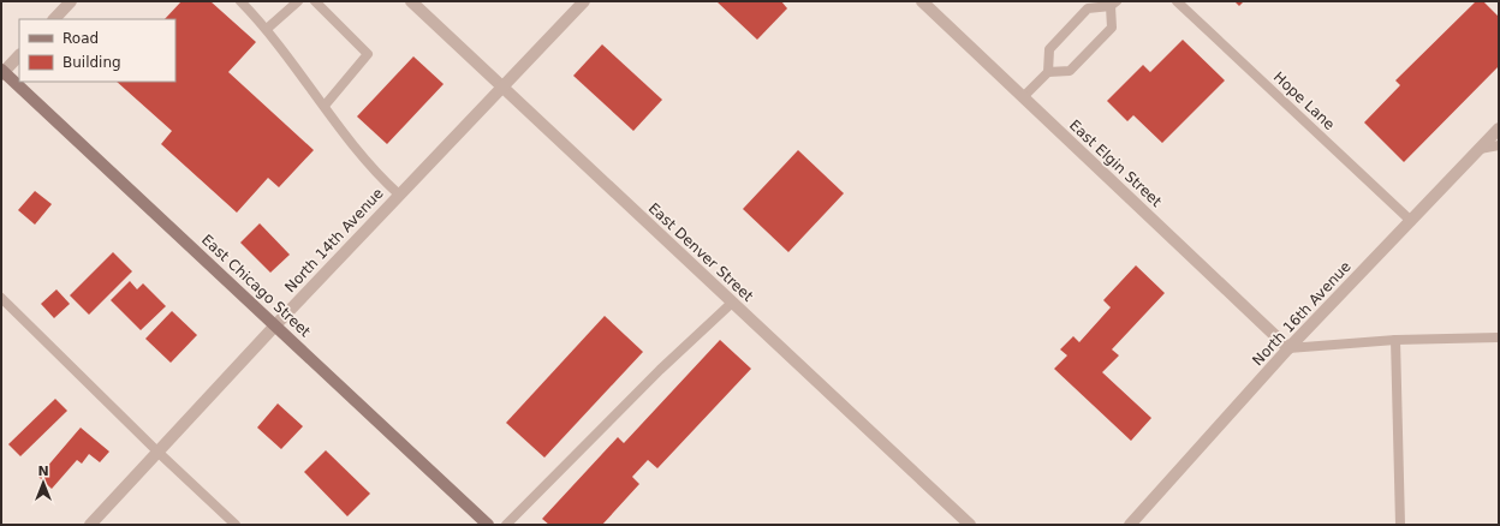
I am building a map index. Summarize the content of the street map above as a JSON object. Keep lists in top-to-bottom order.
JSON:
{
  "streets": {
    "street": [
      "East Elgin Street",
      "North 14th Avenue",
      "East Denver Street",
      "East Chicago Street",
      "North 16th Avenue"
    ],
    "lane": ["Hope Lane"]
  },
  "crossings": [
    ["Hope Lane", "North 16th Avenue"],
    ["East Elgin Street", "North 16th Avenue"],
    ["North 14th Avenue", "East Denver Street"],
    ["North 14th Avenue", "East Chicago Street"]
  ],
  "legend": ["Road", "Building"],
  "north": "top"
}
